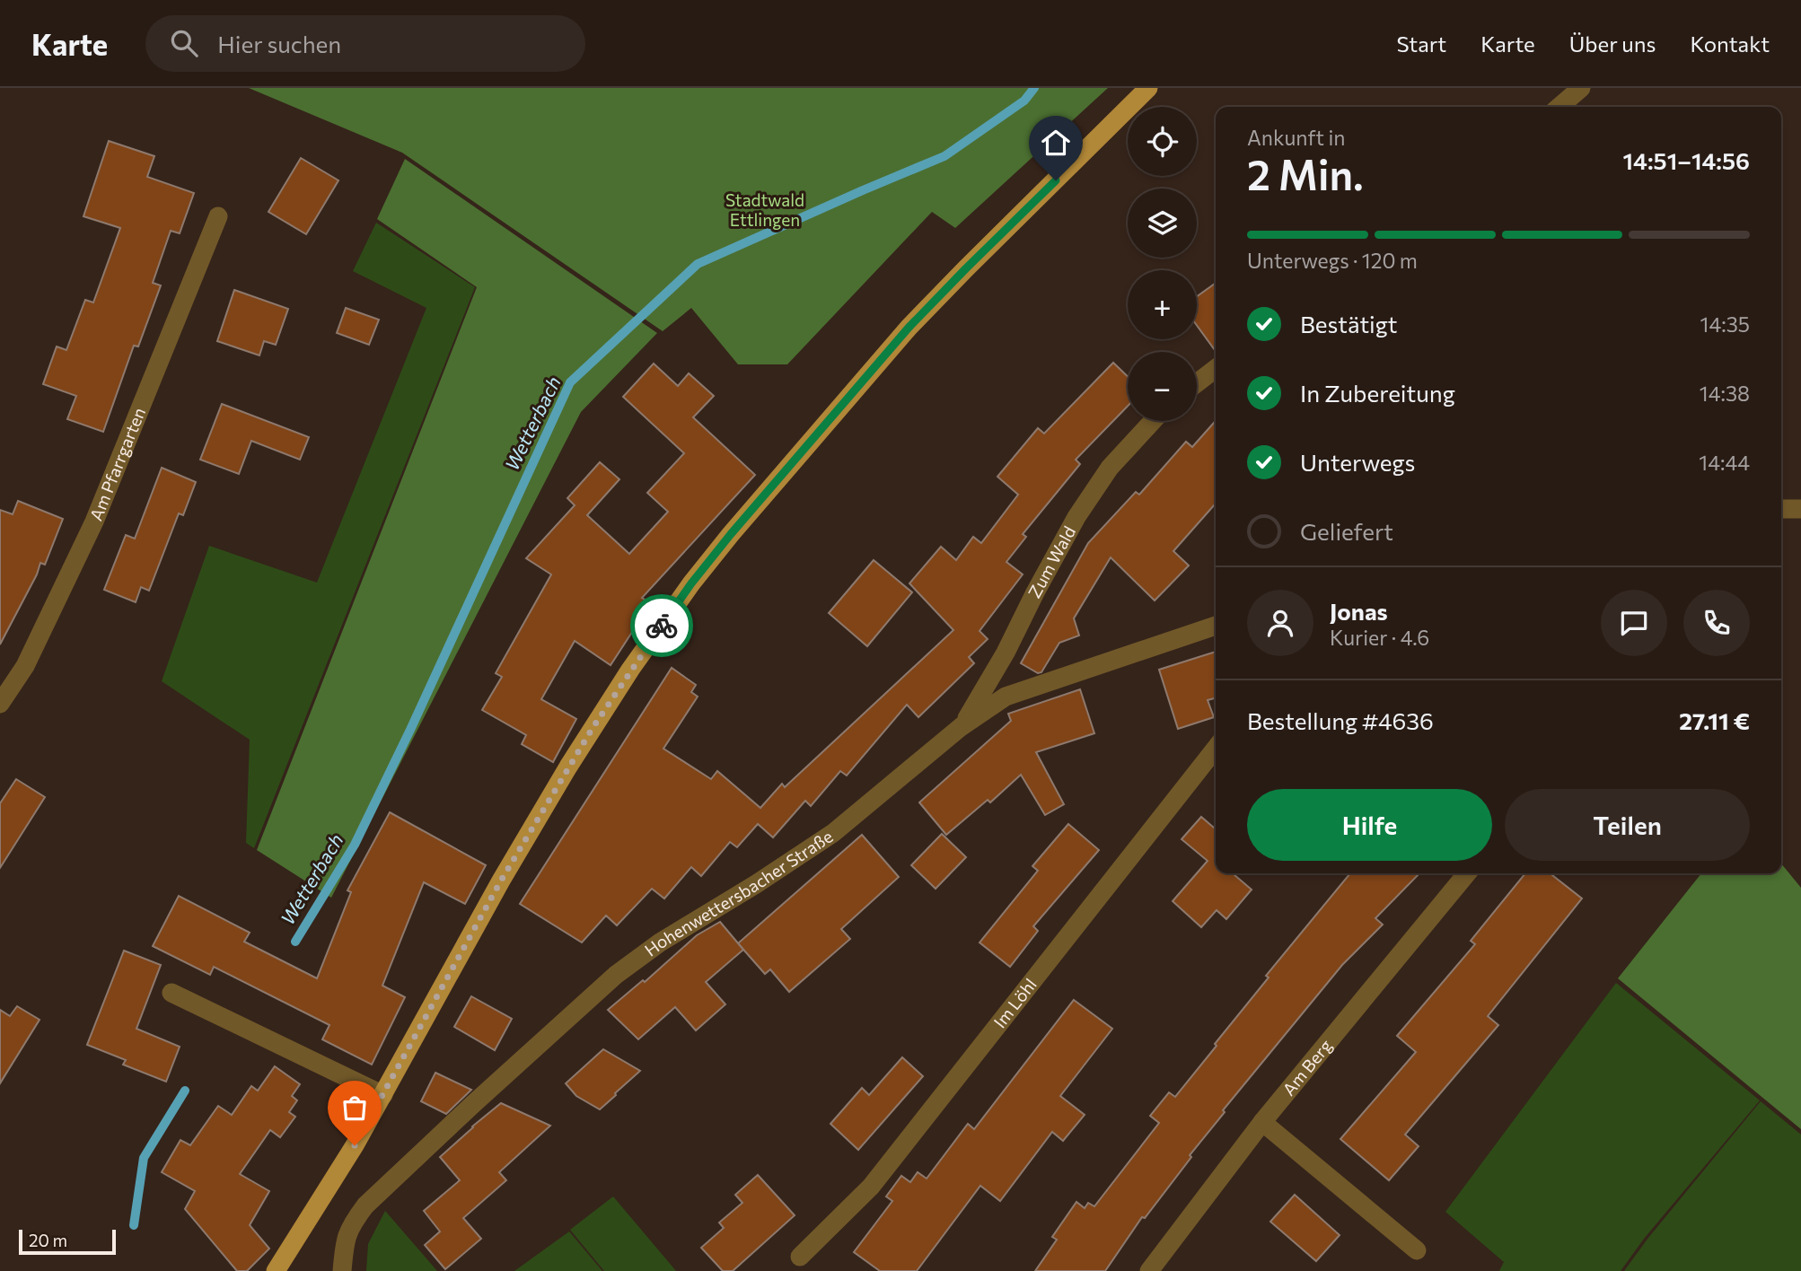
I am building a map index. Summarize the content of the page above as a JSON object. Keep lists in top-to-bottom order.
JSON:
{
  "streets": {
    "street": [
      "Am Pfarrgarten",
      "Zum Wald",
      "Hohenwettersbacher Straße",
      "Im Löhl",
      "Am Berg"
    ]
  },
  "crossings": [
    ["Zum Wald", "Hohenwettersbacher Straße"]
  ],
  "water": ["Wetterbach"],
  "parks": ["Stadtwald Ettlingen"],
  "scale_bar": "20 m",
  "page": {
    "header": "Karte",
    "search": "Hier suchen",
    "nav": [
      "Start",
      "Karte",
      "Über uns",
      "Kontakt"
    ],
    "map_buttons": ["+", "−"],
    "heading": ["2 Min.", "Ankunft in", "14:51–14:56"],
    "panel": [
      "Jonas",
      "Kurier · 4.6",
      "Bestellung #4636",
      "27.11 €"
    ],
    "bar": "Unterwegs · 120 m",
    "list": [
      ["Bestätigt", "14:35"],
      ["In Zubereitung", "14:38"],
      ["Unterwegs", "14:44"],
      "Geliefert"
    ],
    "buttons": ["Hilfe", "Teilen"],
    "scale": "20 m"
  }
}
